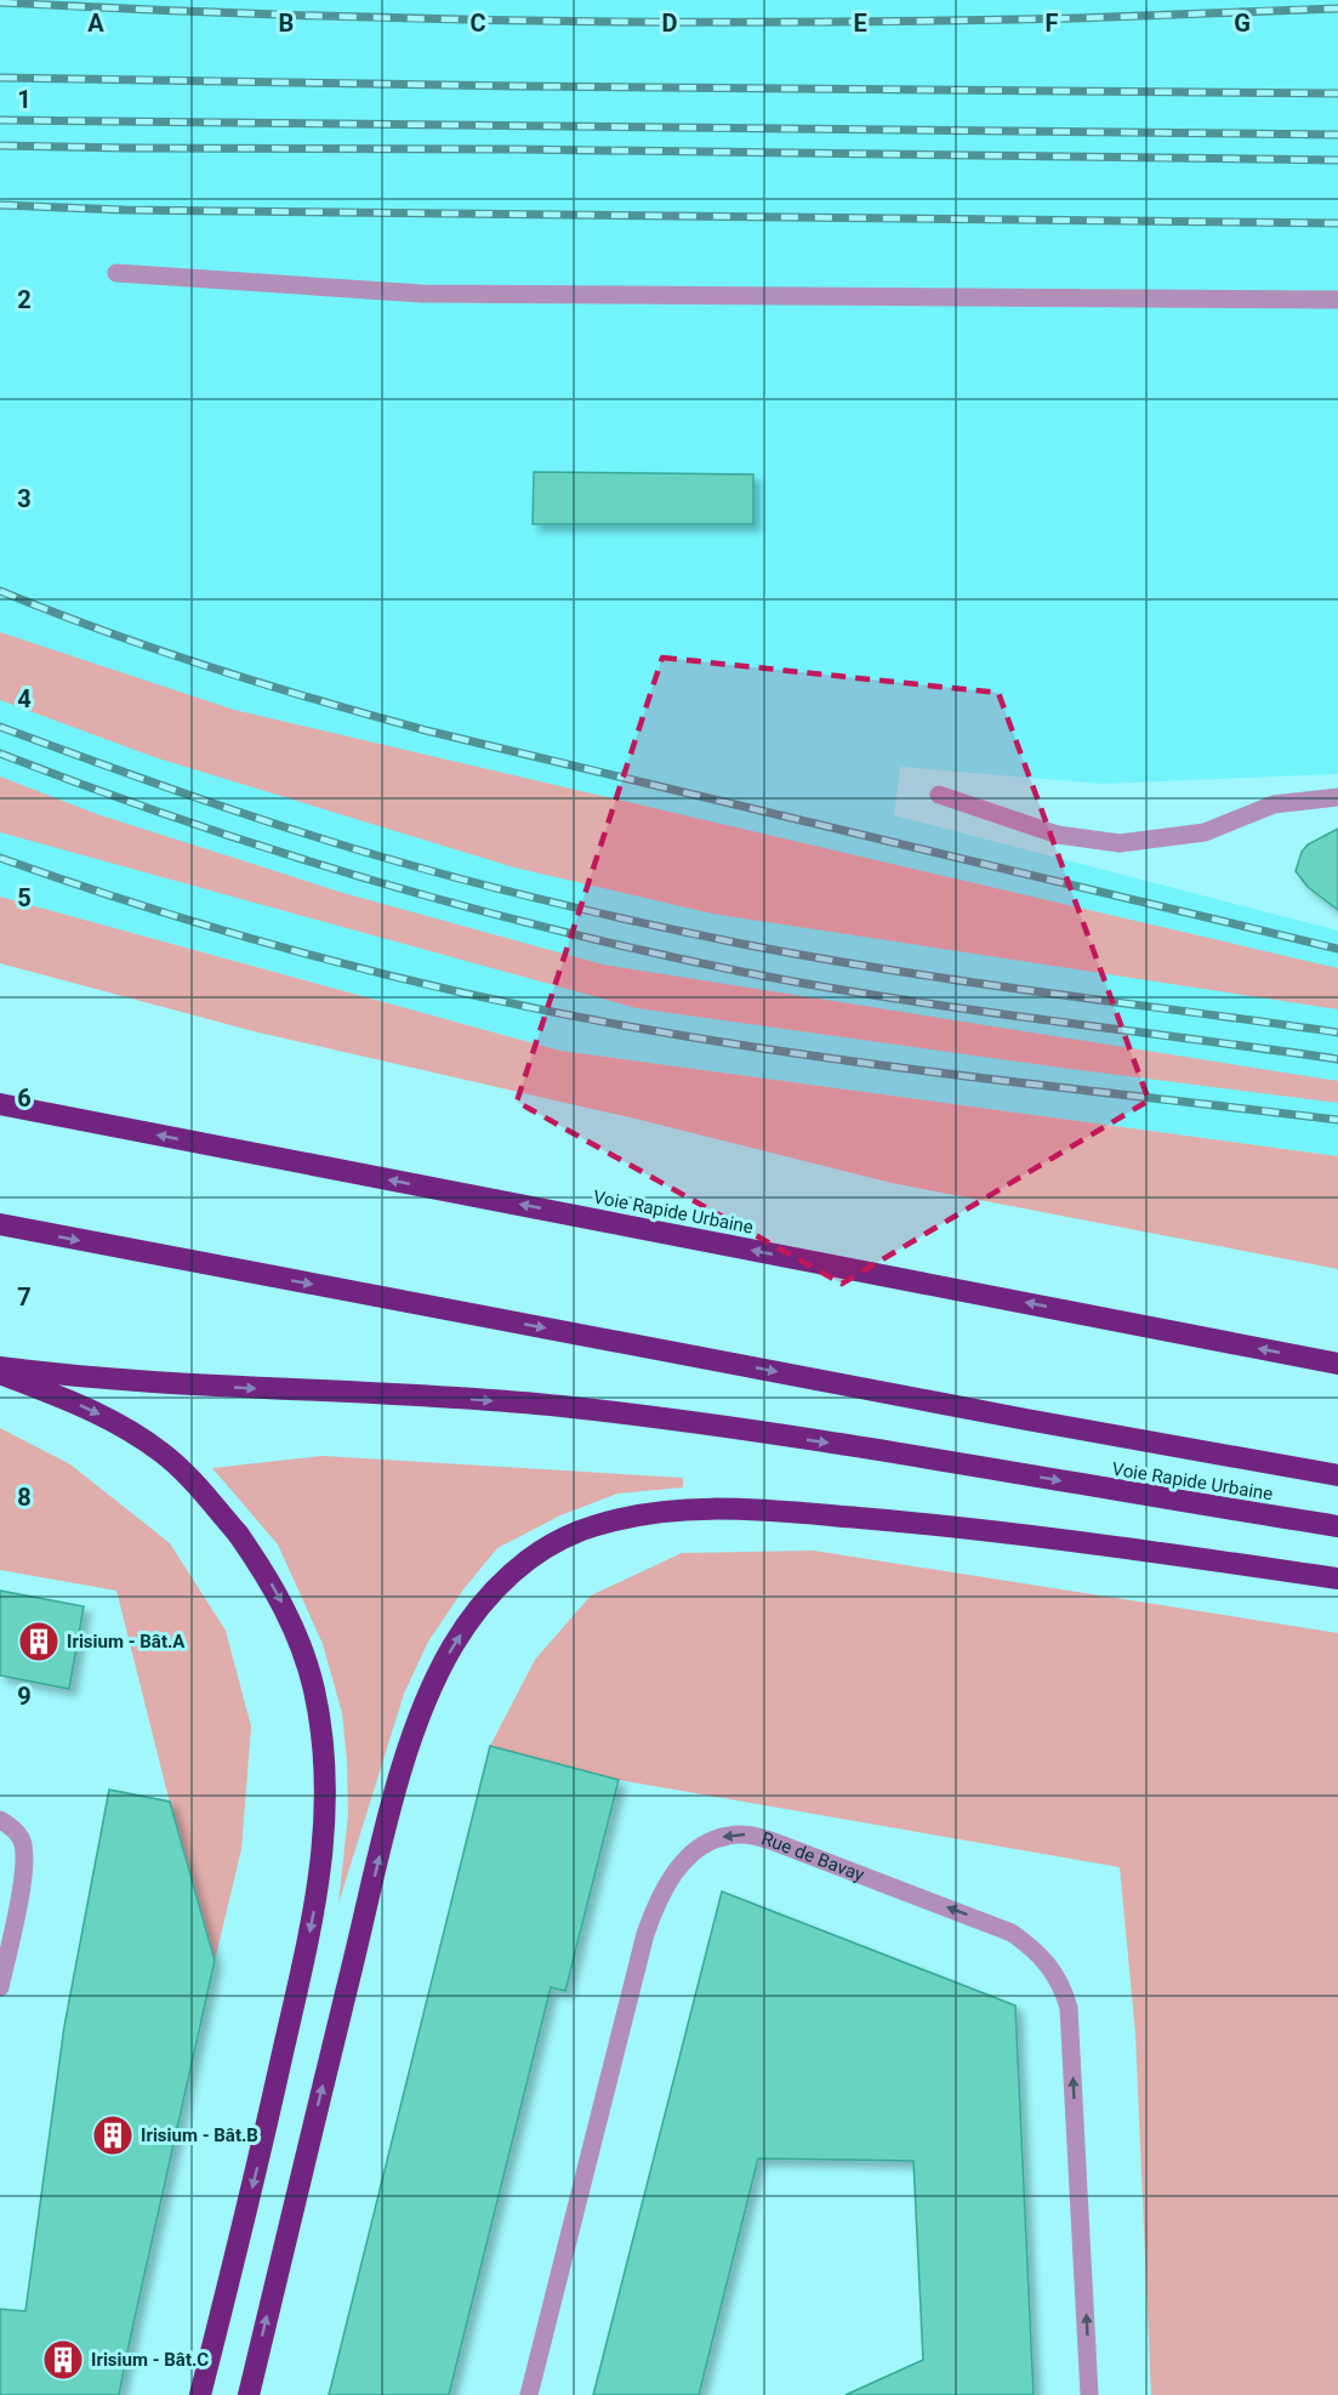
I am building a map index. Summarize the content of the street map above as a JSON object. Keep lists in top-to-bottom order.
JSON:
{
  "streets": {
    "highway": ["Voie Rapide Urbaine"],
    "street": ["Rue de Bavay"]
  },
  "places": {
    "building": ["Irisium - Bât.A", "Irisium - Bât.B", "Irisium - Bât.C"]
  },
  "grid": {
    "columns": [
      "A",
      "B",
      "C",
      "D",
      "E",
      "F",
      "G"
    ],
    "rows": [
      "1",
      "2",
      "3",
      "4",
      "5",
      "6",
      "7",
      "8",
      "9"
    ]
  }
}
